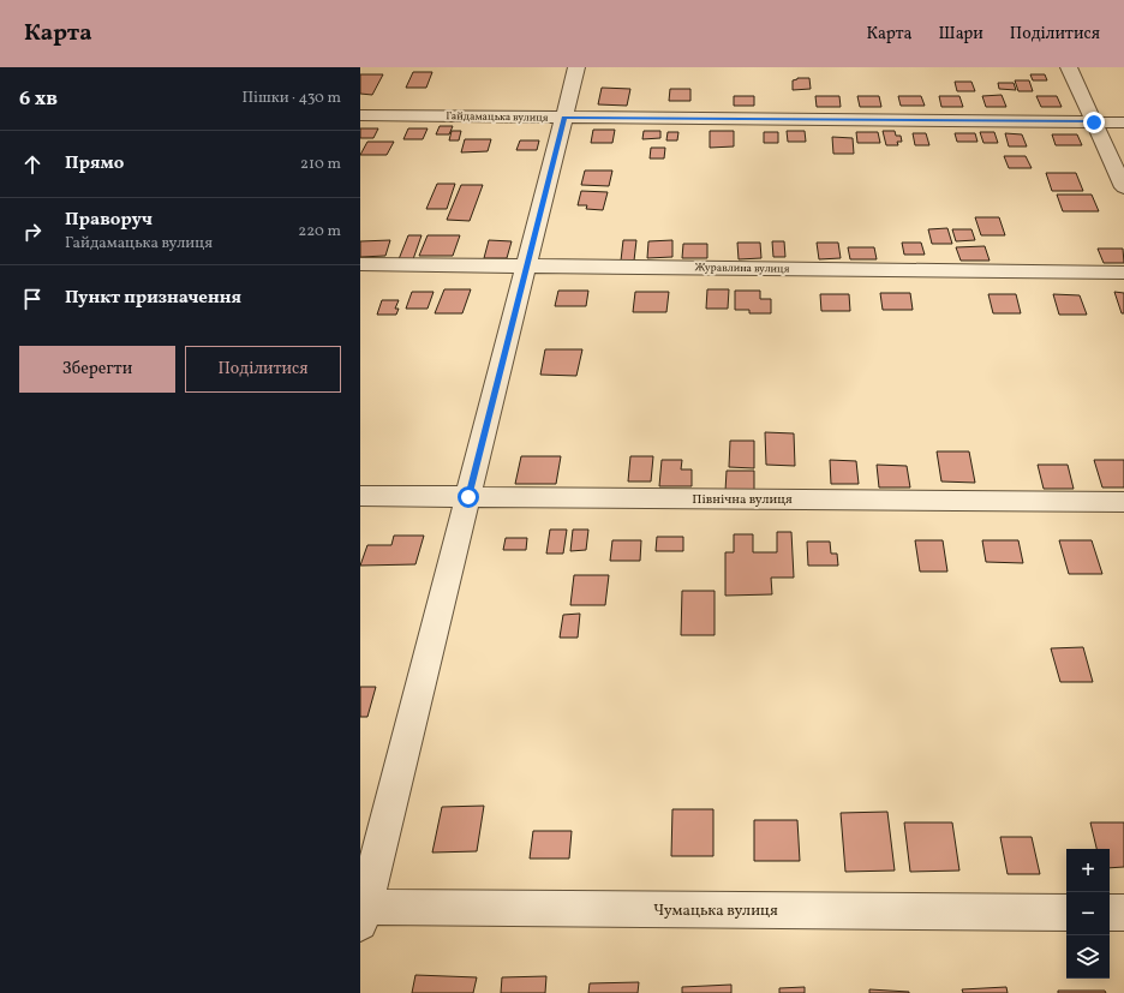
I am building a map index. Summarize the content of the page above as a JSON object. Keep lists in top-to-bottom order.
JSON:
{
  "streets": {
    "street": [
      "Гайдамацька вулиця",
      "Журавлина вулиця",
      "Північна вулиця",
      "Чумацька вулиця"
    ]
  },
  "page": {
    "header": "Карта",
    "nav": ["Карта", "Шари", "Поділитися"],
    "heading": ["6 хв", "Пішки · 430 m"],
    "list": [
      ["Прямо", "210 m"],
      ["Праворуч", "Гайдамацька вулиця", "220 m"],
      "Пункт призначення"
    ],
    "buttons": ["Зберегти", "Поділитися"],
    "map_buttons": ["+", "−"]
  }
}
